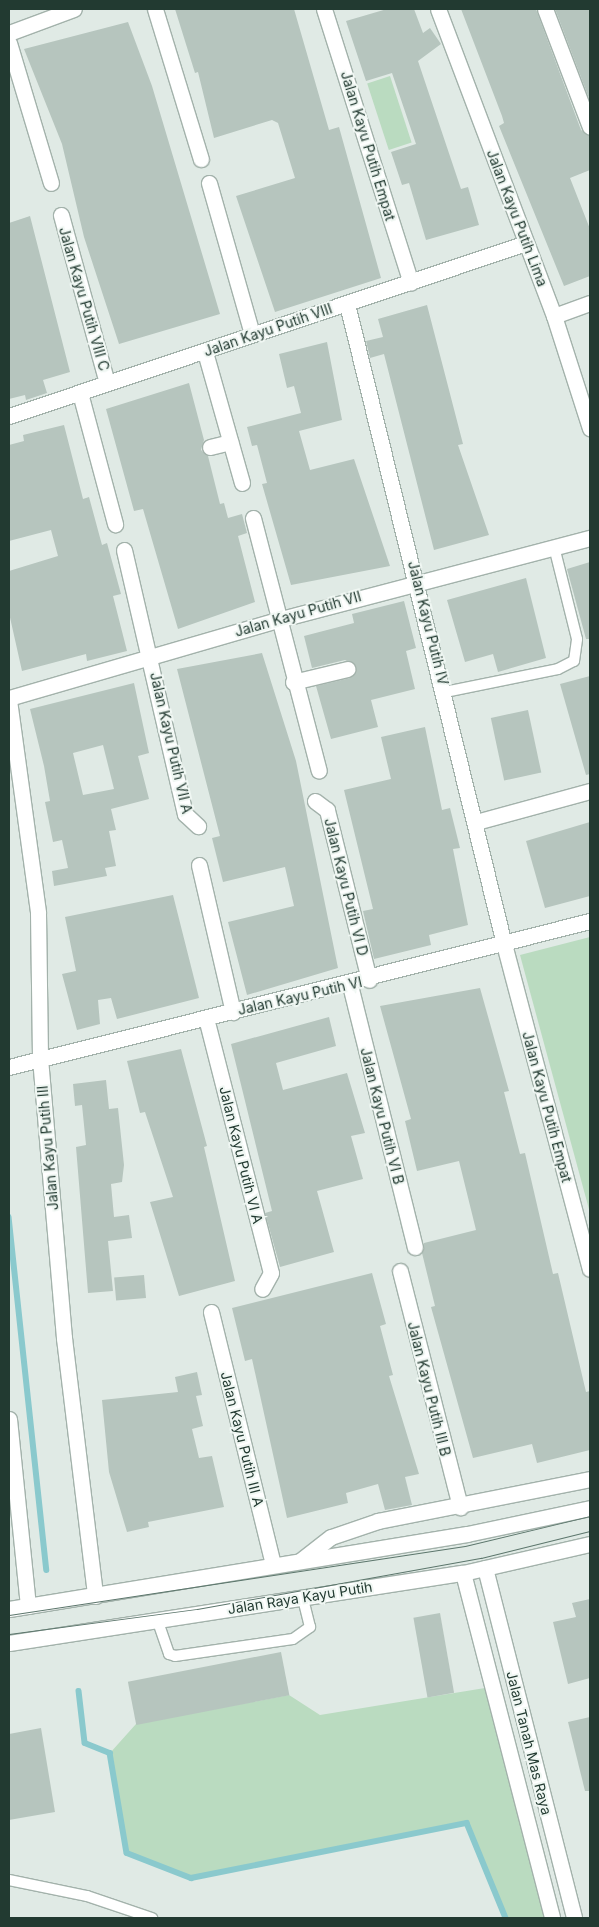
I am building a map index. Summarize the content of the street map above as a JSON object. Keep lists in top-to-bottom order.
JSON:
{
  "streets": {
    "street": [
      "Jalan Kayu Putih Empat",
      "Jalan Kayu Putih Lima",
      "Jalan Kayu Putih VIII C",
      "Jalan Kayu Putih VIII",
      "Jalan Kayu Putih VII",
      "Jalan Kayu Putih IV",
      "Jalan Kayu Putih VII A",
      "Jalan Kayu Putih VI D",
      "Jalan Kayu Putih VI",
      "Jalan Kayu Putih VI B",
      "Jalan Kayu Putih III",
      "Jalan Kayu Putih VI A",
      "Jalan Kayu Putih III B",
      "Jalan Kayu Putih III A",
      "Jalan Raya Kayu Putih",
      "Jalan Tanah Mas Raya"
    ]
  },
  "crossings": [
    ["Jalan Kayu Putih Empat", "Jalan Kayu Putih VIII"],
    ["Jalan Kayu Putih Empat", "Jalan Kayu Putih IV"],
    ["Jalan Kayu Putih Empat", "Jalan Kayu Putih VI"],
    ["Jalan Kayu Putih Lima", "Jalan Kayu Putih VIII"],
    ["Jalan Kayu Putih VIII C", "Jalan Kayu Putih VIII"],
    ["Jalan Kayu Putih VIII", "Jalan Kayu Putih IV"],
    ["Jalan Kayu Putih VII", "Jalan Kayu Putih IV"],
    ["Jalan Kayu Putih VII", "Jalan Kayu Putih VII A"],
    ["Jalan Kayu Putih VII", "Jalan Kayu Putih III"],
    ["Jalan Kayu Putih IV", "Jalan Kayu Putih VI"],
    ["Jalan Kayu Putih VI D", "Jalan Kayu Putih VI"],
    ["Jalan Kayu Putih VI", "Jalan Kayu Putih VI B"],
    ["Jalan Kayu Putih VI", "Jalan Kayu Putih III"],
    ["Jalan Kayu Putih VI", "Jalan Kayu Putih VI A"],
    ["Jalan Raya Kayu Putih", "Jalan Tanah Mas Raya"]
  ]
}
